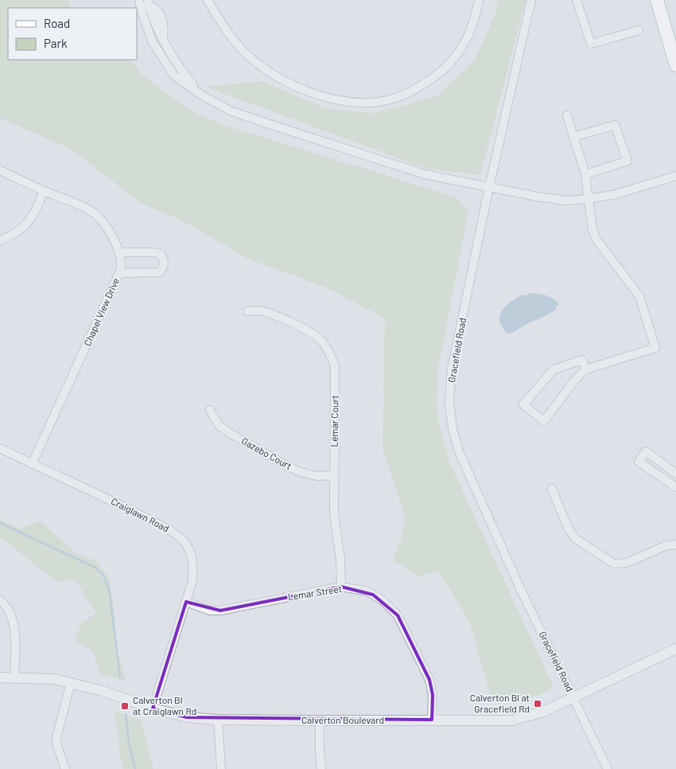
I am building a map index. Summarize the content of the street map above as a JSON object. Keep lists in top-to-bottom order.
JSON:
{
  "streets": {
    "street": [
      "Chapel View Drive",
      "Gracefield Road",
      "Lemar Court",
      "Gazebo Court",
      "Craiglawn Road",
      "Lemar Street",
      "Calverton Boulevard"
    ]
  },
  "crossings": [
    ["Chapel View Drive", "Craiglawn Road"],
    ["Gracefield Road", "Calverton Boulevard"],
    ["Lemar Court", "Gazebo Court"],
    ["Lemar Court", "Lemar Street"],
    ["Craiglawn Road", "Lemar Street"],
    ["Craiglawn Road", "Calverton Boulevard"],
    ["Lemar Street", "Calverton Boulevard"]
  ],
  "places": {
    "transit": ["Calverton Bl at Gracefield Rd", "Calverton Bl at Craiglawn Rd"]
  },
  "legend": ["Road", "Park"]
}
